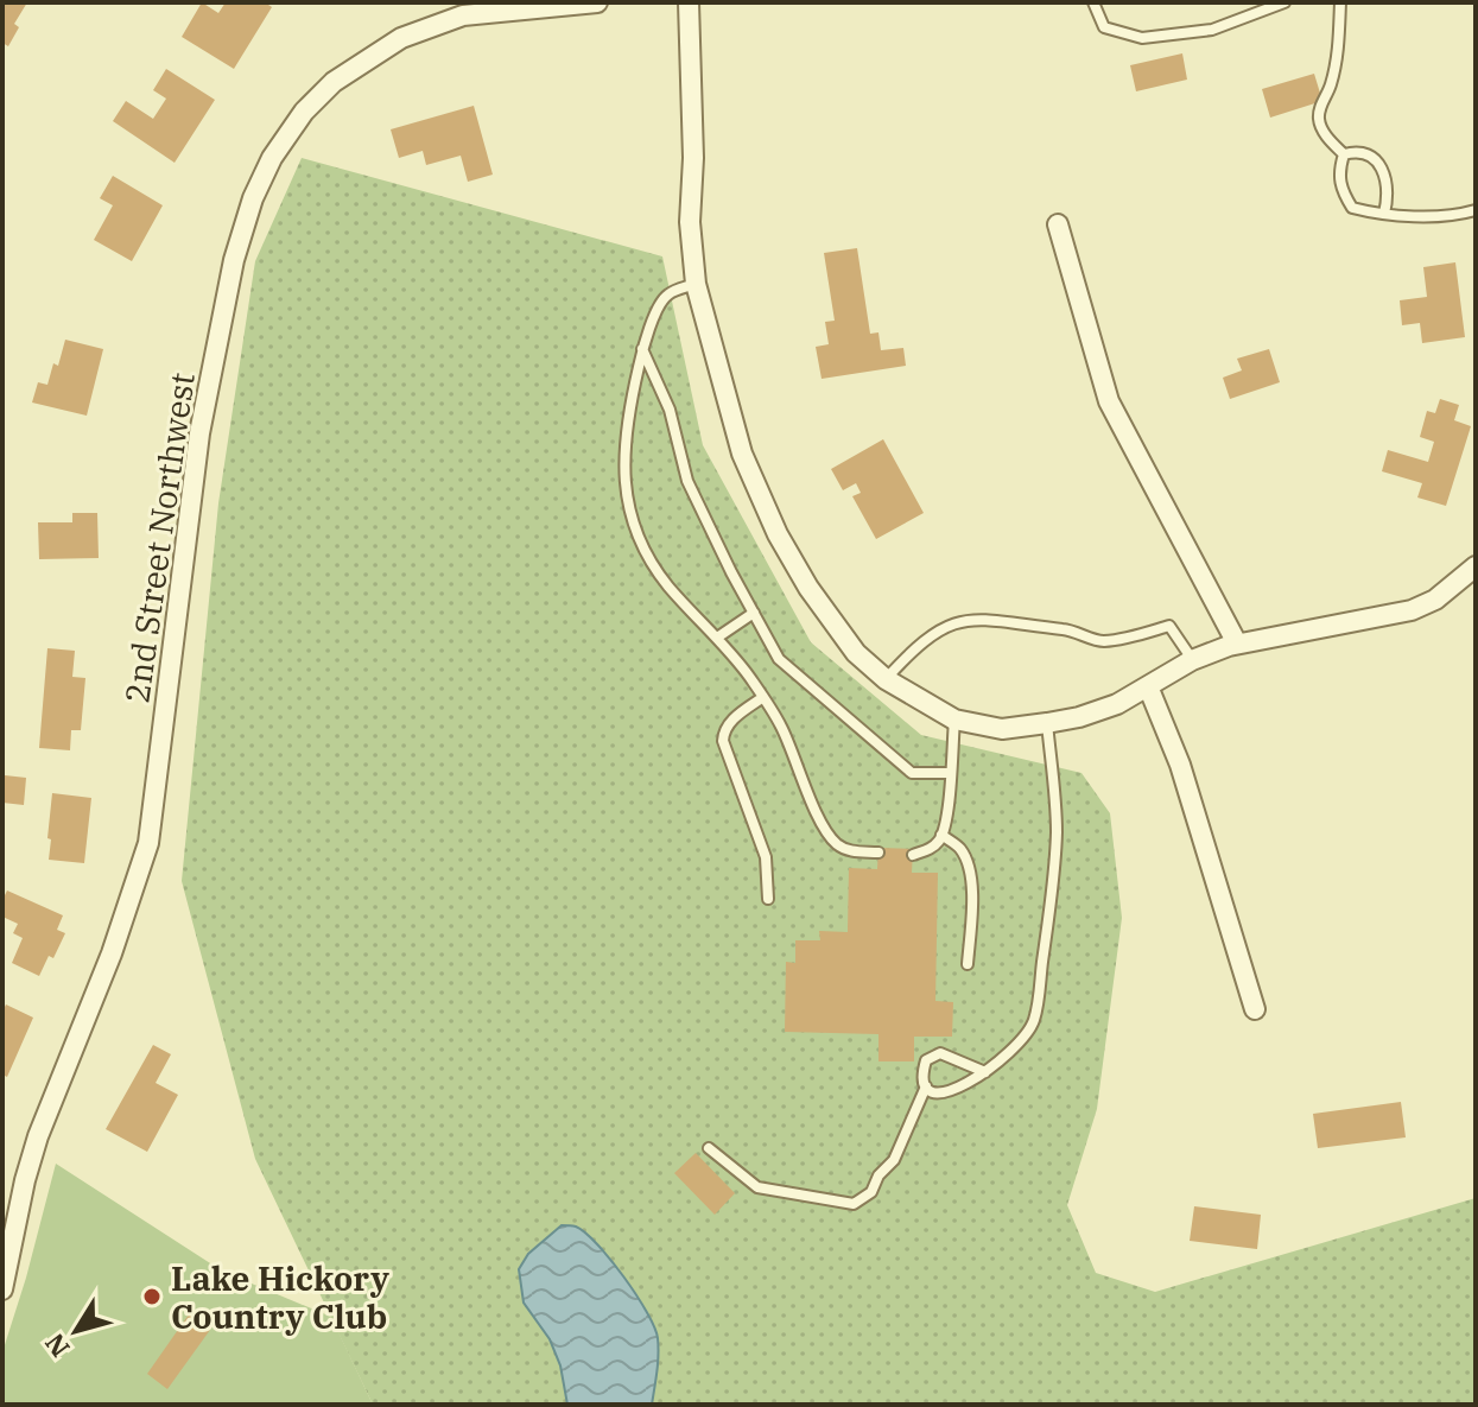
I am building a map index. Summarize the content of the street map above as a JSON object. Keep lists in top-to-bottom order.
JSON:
{
  "streets": {
    "street": ["2nd Street Northwest"]
  },
  "places": ["Lake Hickory Country Club"],
  "north": "bottom left"
}
